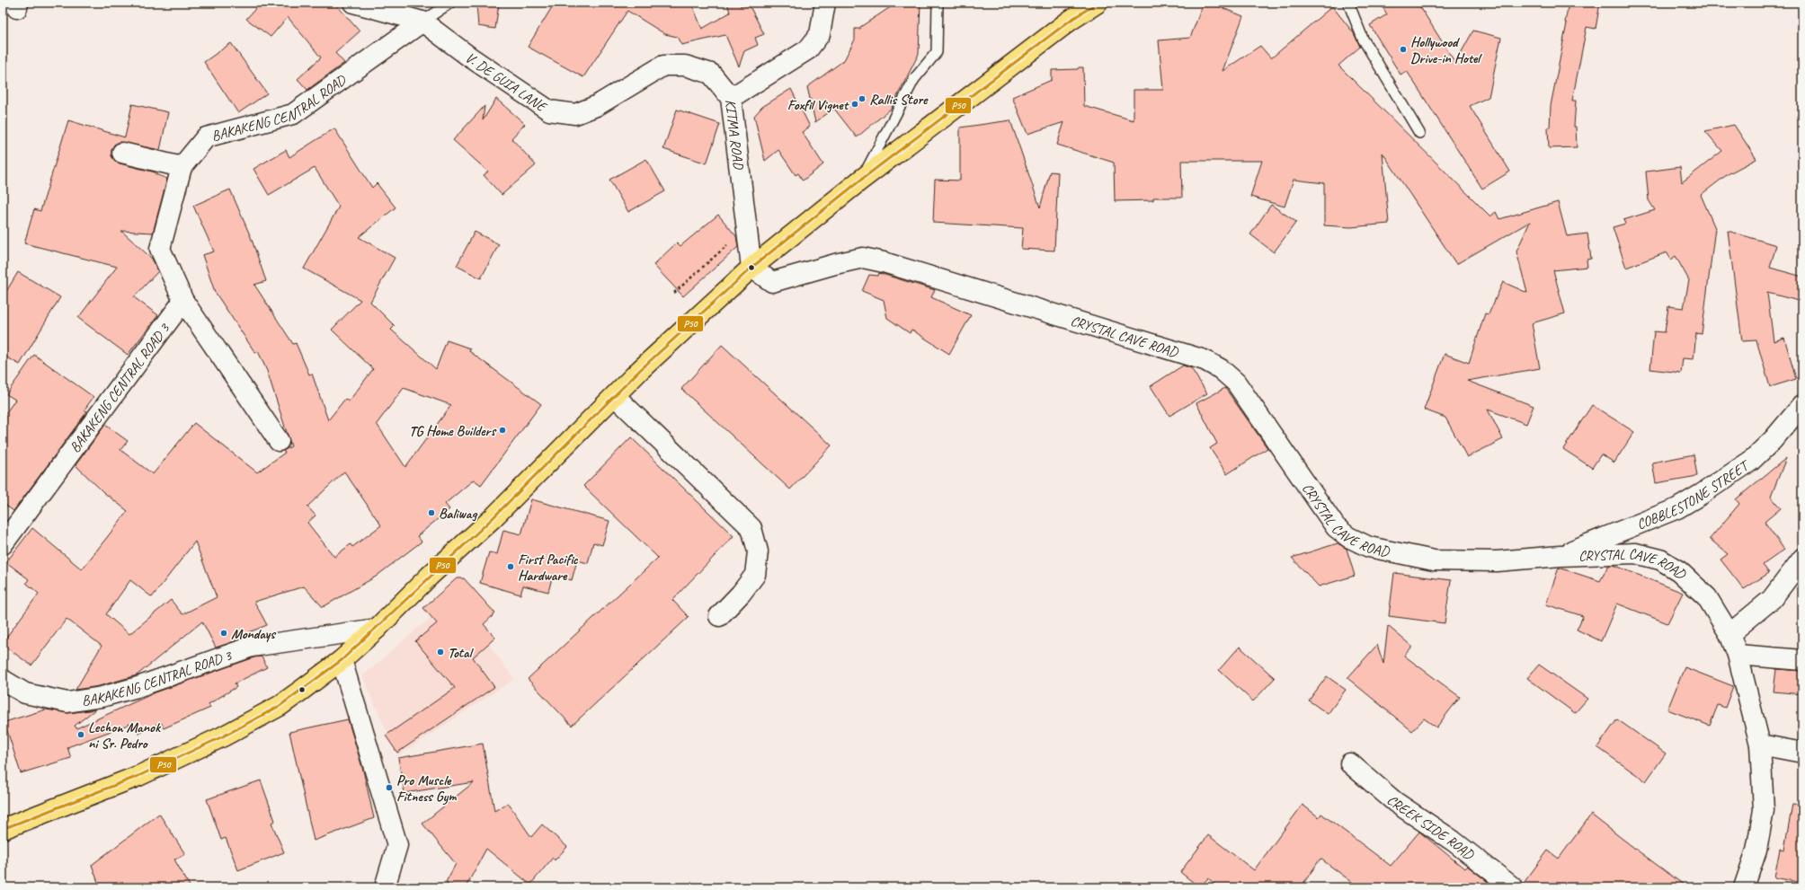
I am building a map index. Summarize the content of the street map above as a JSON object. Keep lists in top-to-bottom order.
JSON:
{
  "streets": {
    "street": [
      "V. DE GUIA LANE",
      "BAKAKENG CENTRAL ROAD",
      "KITMA ROAD",
      "CRYSTAL CAVE ROAD",
      "BAKAKENG CENTRAL ROAD 3",
      "COBBLESTONE STREET",
      "CREEK SIDE ROAD"
    ]
  },
  "crossings": [
    ["V. DE GUIA LANE", "BAKAKENG CENTRAL ROAD"],
    ["V. DE GUIA LANE", "KITMA ROAD"],
    ["BAKAKENG CENTRAL ROAD", "BAKAKENG CENTRAL ROAD 3"],
    ["KITMA ROAD", "CRYSTAL CAVE ROAD"],
    ["CRYSTAL CAVE ROAD", "COBBLESTONE STREET"]
  ],
  "places": [
    "Hollywood Drive-in Hotel",
    "Rallis Store",
    "Foxfil Vignet",
    "TG Home Builders",
    "Baliwag",
    "First Pacific Hardware",
    "Mondays",
    "Total",
    "Lechon Manok ni Sr. Pedro",
    "Pro Muscle Fitness Gym"
  ],
  "lines": ["transit line P50"]
}
